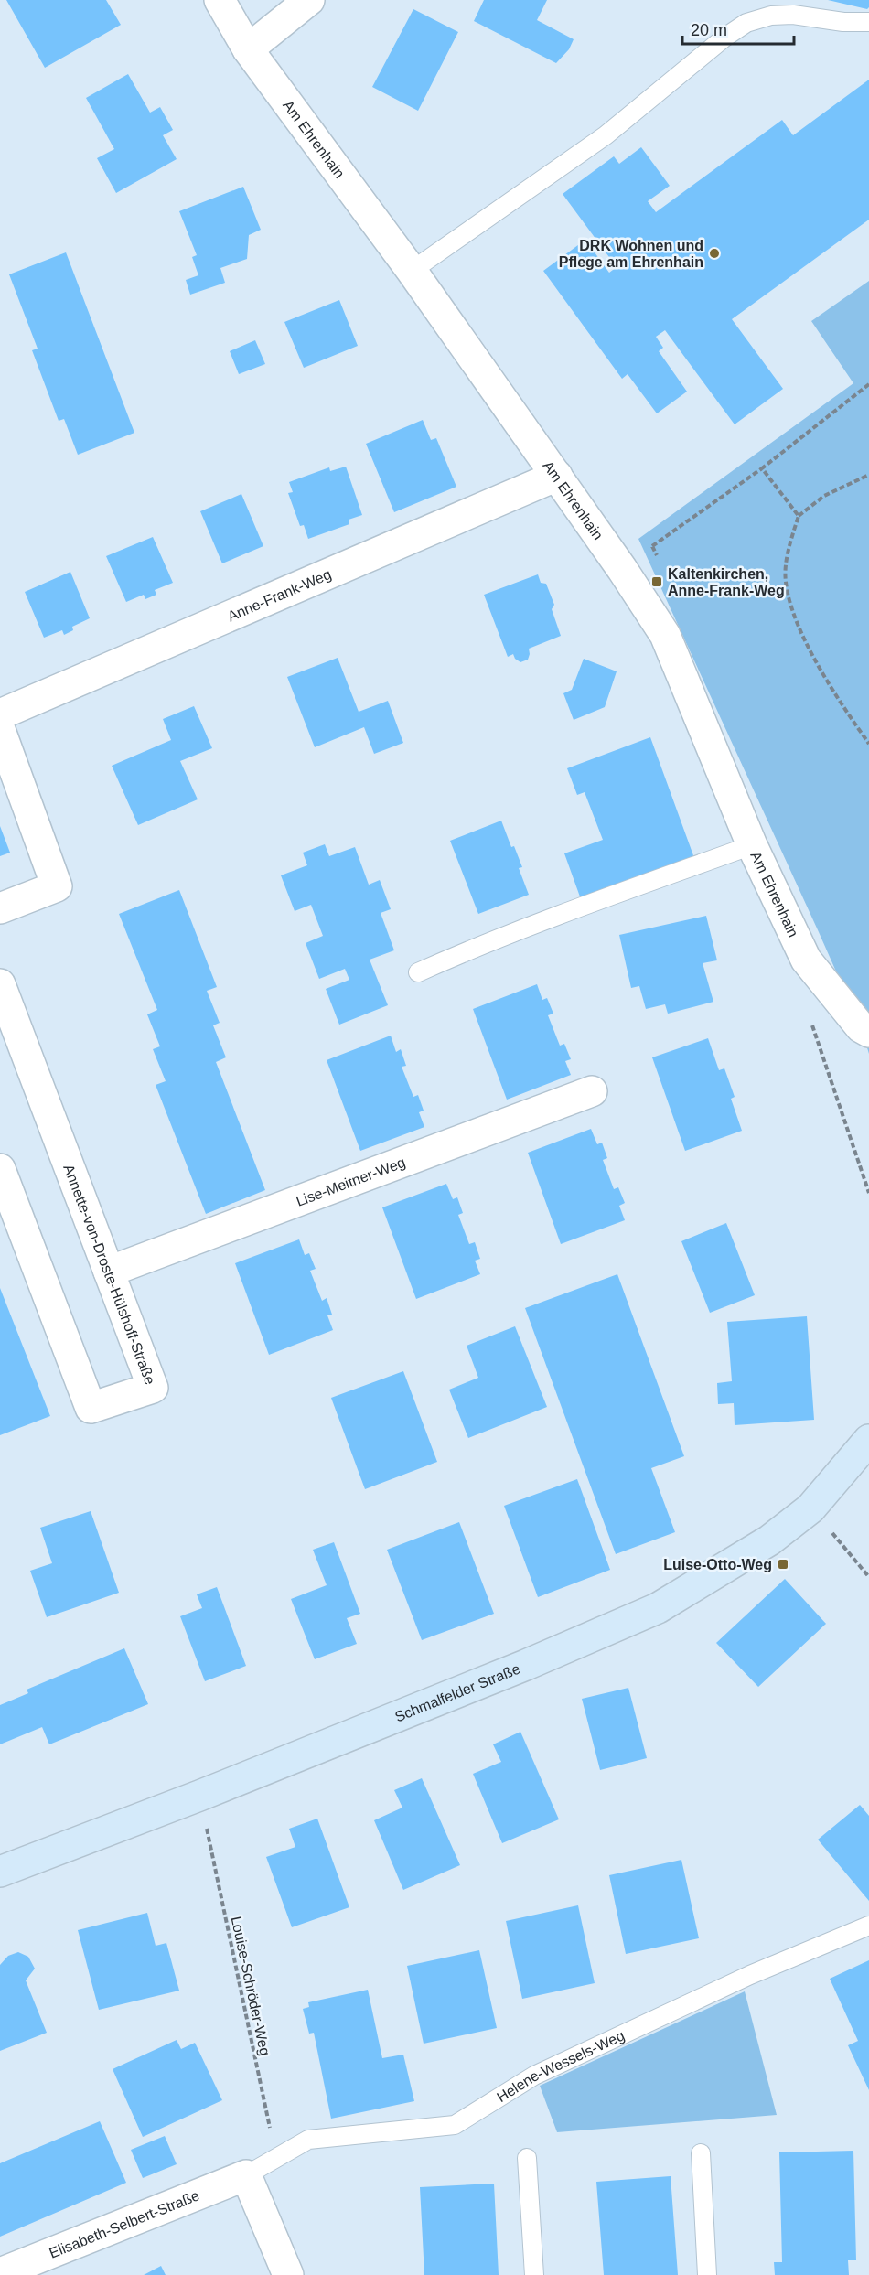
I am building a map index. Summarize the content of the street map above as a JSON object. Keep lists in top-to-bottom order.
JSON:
{
  "streets": {
    "main road": ["Schmalfelder Straße"],
    "street": [
      "Am Ehrenhain",
      "Anne-Frank-Weg",
      "Lise-Meitner-Weg",
      "Annette-von-Droste-Hülshoff-Straße",
      "Elisabeth-Selbert-Straße"
    ],
    "lane": ["Helene-Wessels-Weg"],
    "path": ["Louise-Schröder-Weg"]
  },
  "crossings": [
    ["Am Ehrenhain", "Anne-Frank-Weg"],
    ["Lise-Meitner-Weg", "Annette-von-Droste-Hülshoff-Straße"],
    ["Schmalfelder Straße", "Louise-Schröder-Weg"],
    ["Louise-Schröder-Weg", "Helene-Wessels-Weg"],
    ["Louise-Schröder-Weg", "Elisabeth-Selbert-Straße"],
    ["Helene-Wessels-Weg", "Elisabeth-Selbert-Straße"]
  ],
  "places": {
    "other": ["DRK Wohnen und Pflege am Ehrenhain"],
    "transit": ["Kaltenkirchen, Anne-Frank-Weg", "Luise-Otto-Weg"]
  },
  "scale_bar": "20 m"
}
